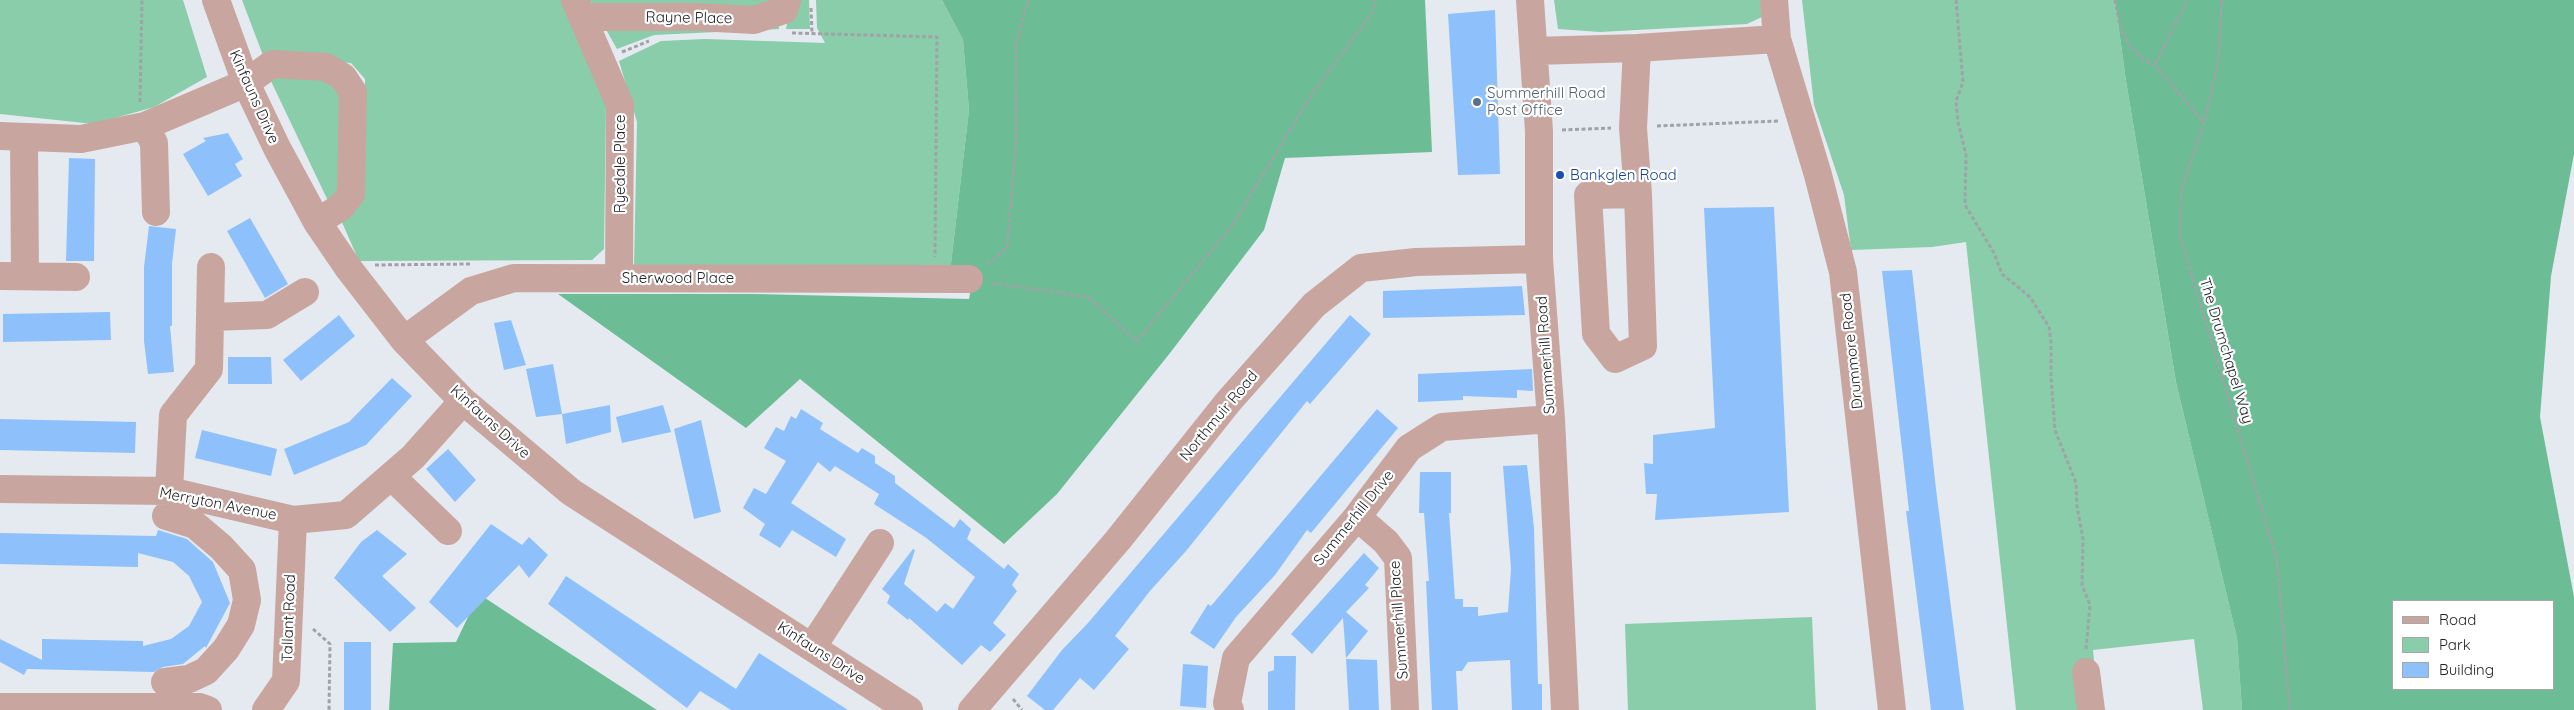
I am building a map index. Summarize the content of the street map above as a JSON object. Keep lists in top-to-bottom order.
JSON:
{
  "streets": {
    "street": [
      "Rayne Place",
      "Kinfauns Drive",
      "Ryedale Place",
      "Sherwood Place",
      "Drummore Road",
      "Summerhill Road",
      "Northmuir Road",
      "Merryton Avenue",
      "Summerhill Drive",
      "Tallant Road",
      "Summerhill Place"
    ],
    "path": ["The Drumchapel Way"]
  },
  "crossings": [
    ["Rayne Place", "Ryedale Place"],
    ["Kinfauns Drive", "Sherwood Place"],
    ["Kinfauns Drive", "Merryton Avenue"],
    ["Ryedale Place", "Sherwood Place"],
    ["Summerhill Road", "Northmuir Road"],
    ["Summerhill Road", "Summerhill Drive"],
    ["Merryton Avenue", "Tallant Road"],
    ["Summerhill Drive", "Summerhill Place"]
  ],
  "places": ["Summerhill Road Post Office", "Bankglen Road"],
  "legend": ["Road", "Park", "Building"]
}
